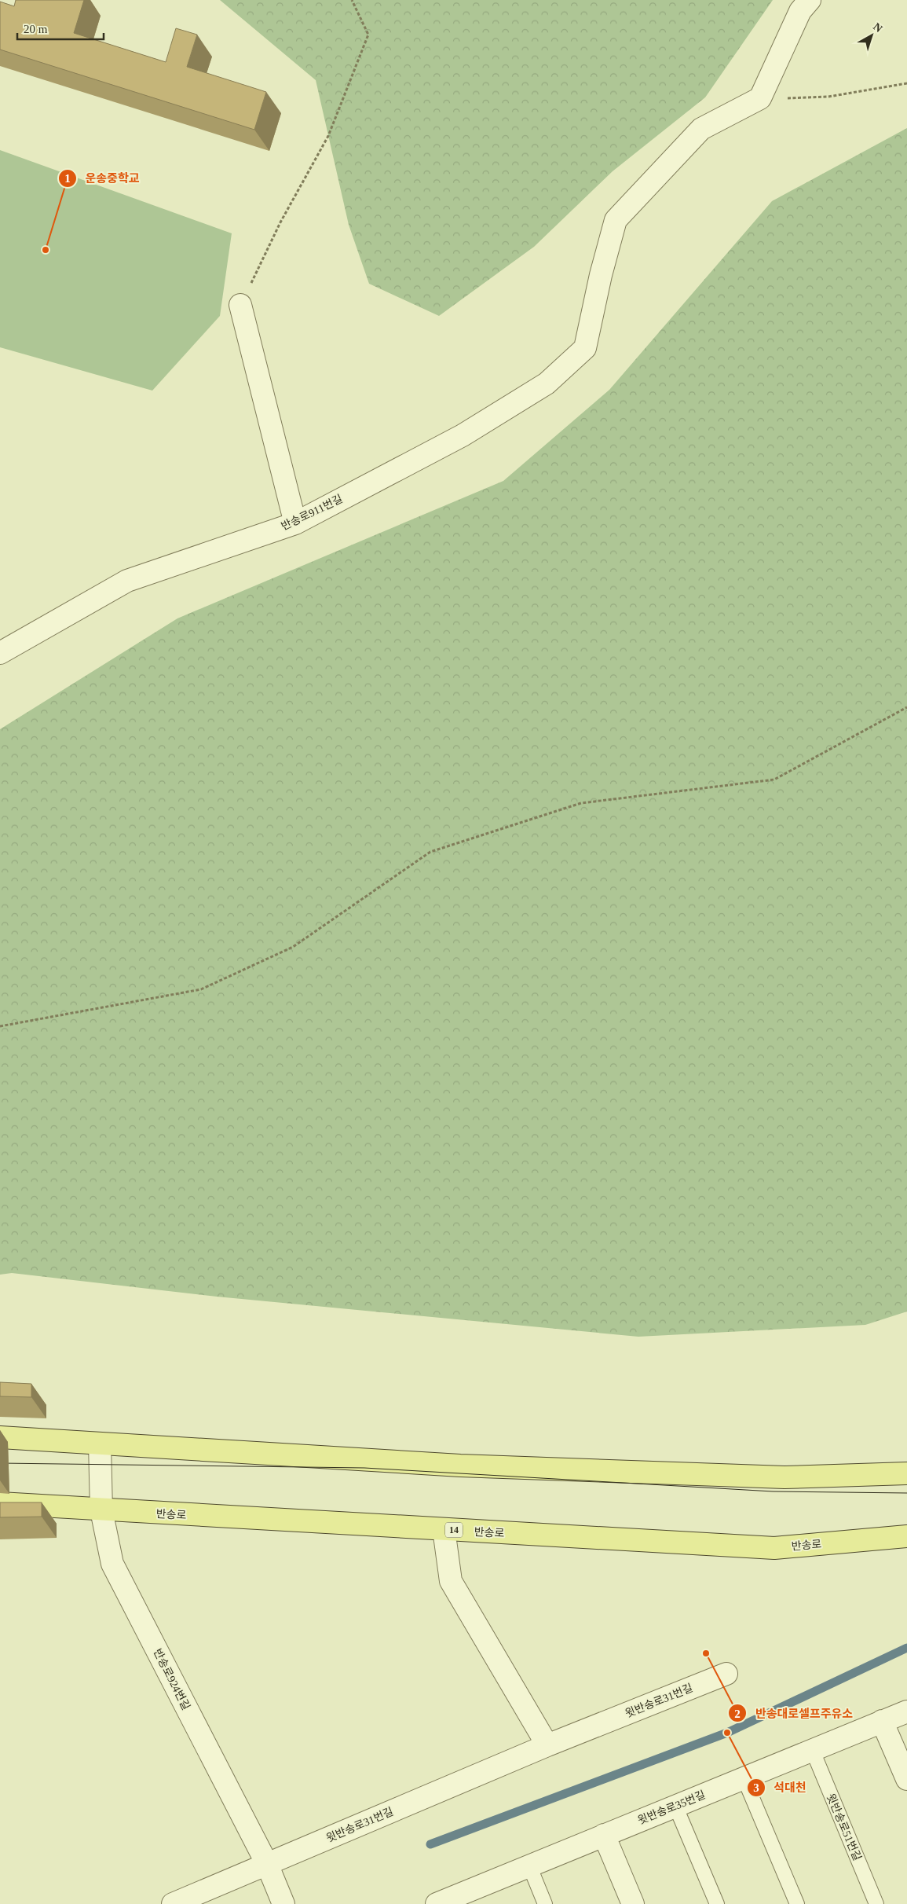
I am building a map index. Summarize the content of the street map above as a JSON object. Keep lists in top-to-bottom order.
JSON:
{
  "streets": {
    "main road": ["반송로", "14"],
    "street": [
      "반송로911번길",
      "반송로924번길",
      "윗반송로31번길",
      "윗반송로35번길"
    ],
    "lane": ["윗반송로51번길"]
  },
  "crossings": [
    ["반송로", "반송로924번길"],
    ["반송로924번길", "윗반송로31번길"],
    ["윗반송로35번길", "윗반송로51번길"]
  ],
  "places": ["운송중학교", "반송대로셀프주유소", "석대천"],
  "scale_bar": "20 m",
  "north": "top right"
}
